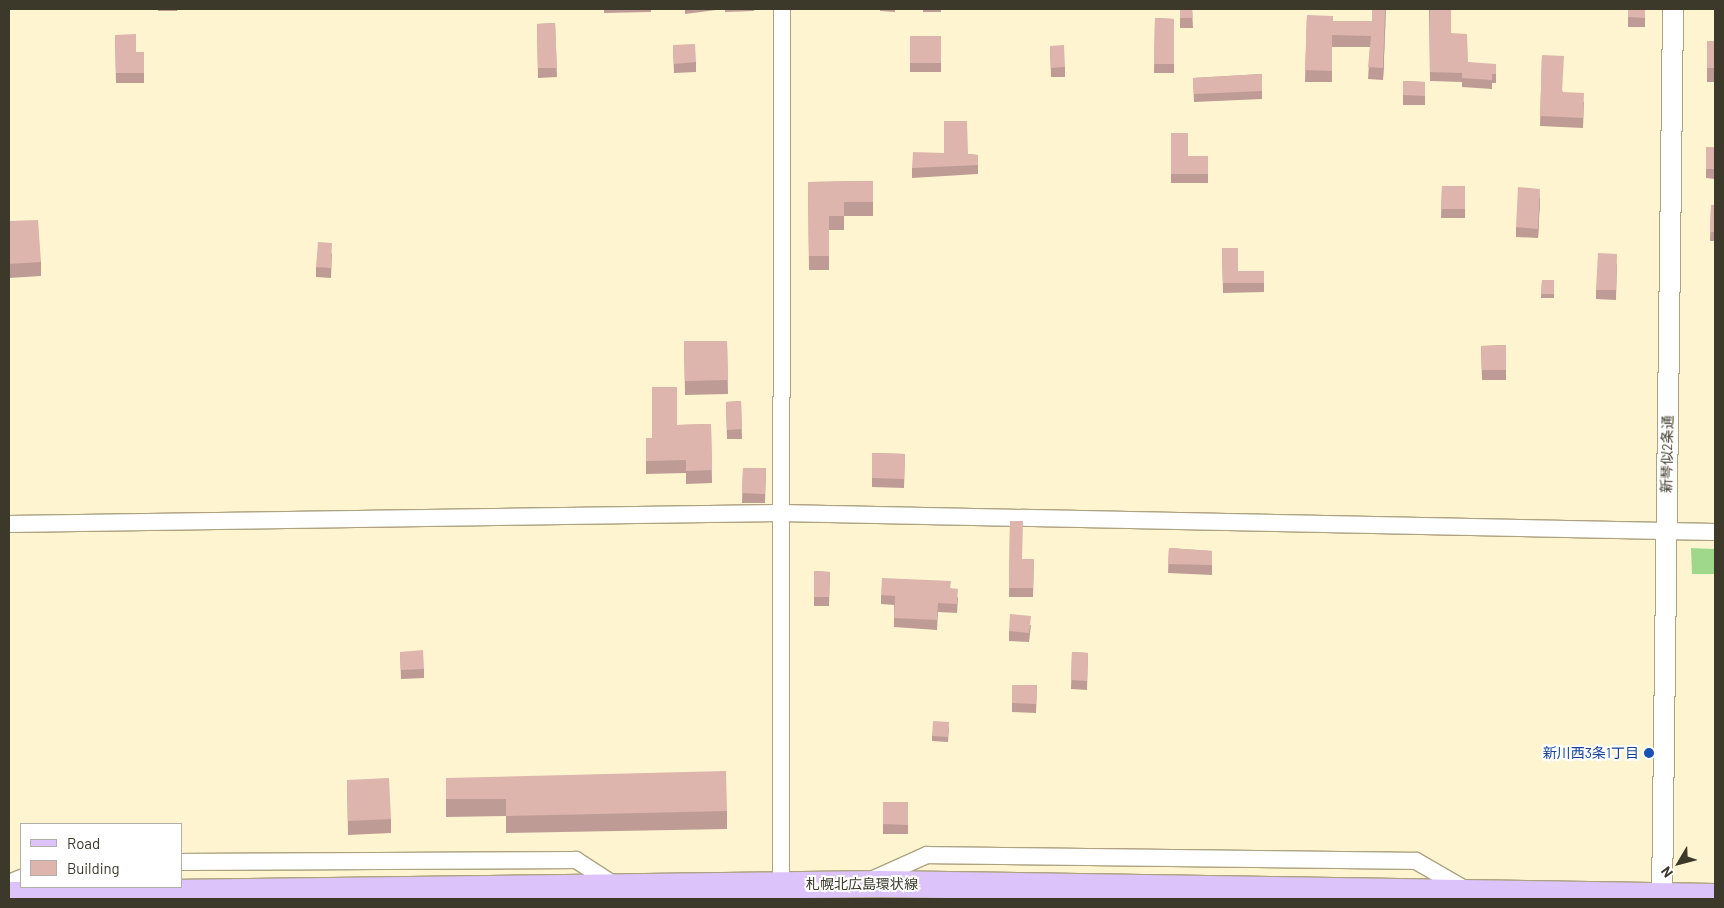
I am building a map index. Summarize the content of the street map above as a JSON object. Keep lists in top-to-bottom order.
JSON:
{
  "streets": {
    "main road": ["札幌北広島環状線"],
    "street": ["新琴似2条通"]
  },
  "crossings": [
    ["新琴似2条通", "札幌北広島環状線"]
  ],
  "places": ["新川西3条1丁目"],
  "legend": ["Road", "Building"],
  "north": "bottom left"
}
